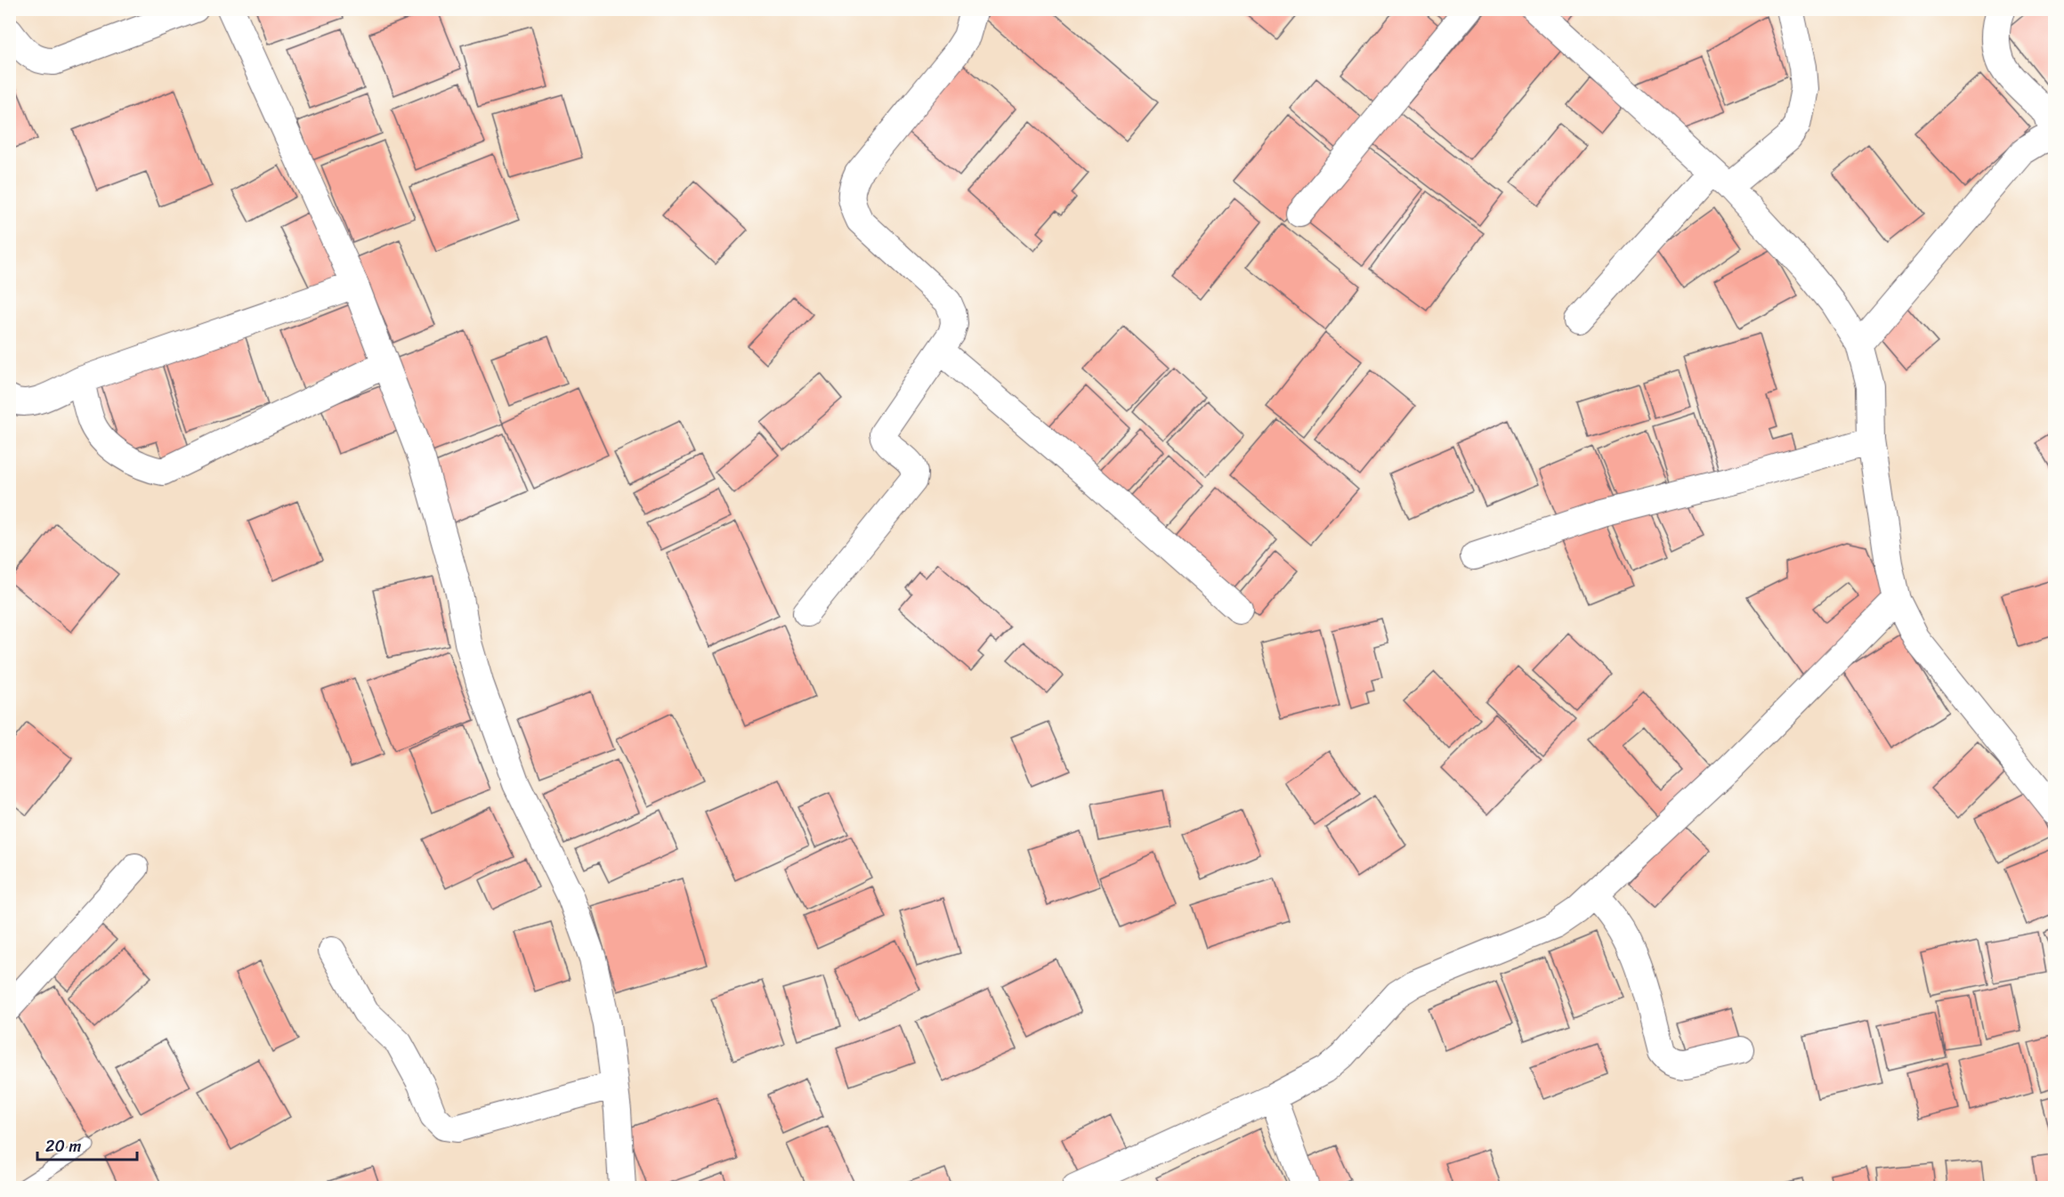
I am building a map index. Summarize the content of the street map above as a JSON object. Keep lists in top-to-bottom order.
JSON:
{
  "scale_bar": "20 m"
}
